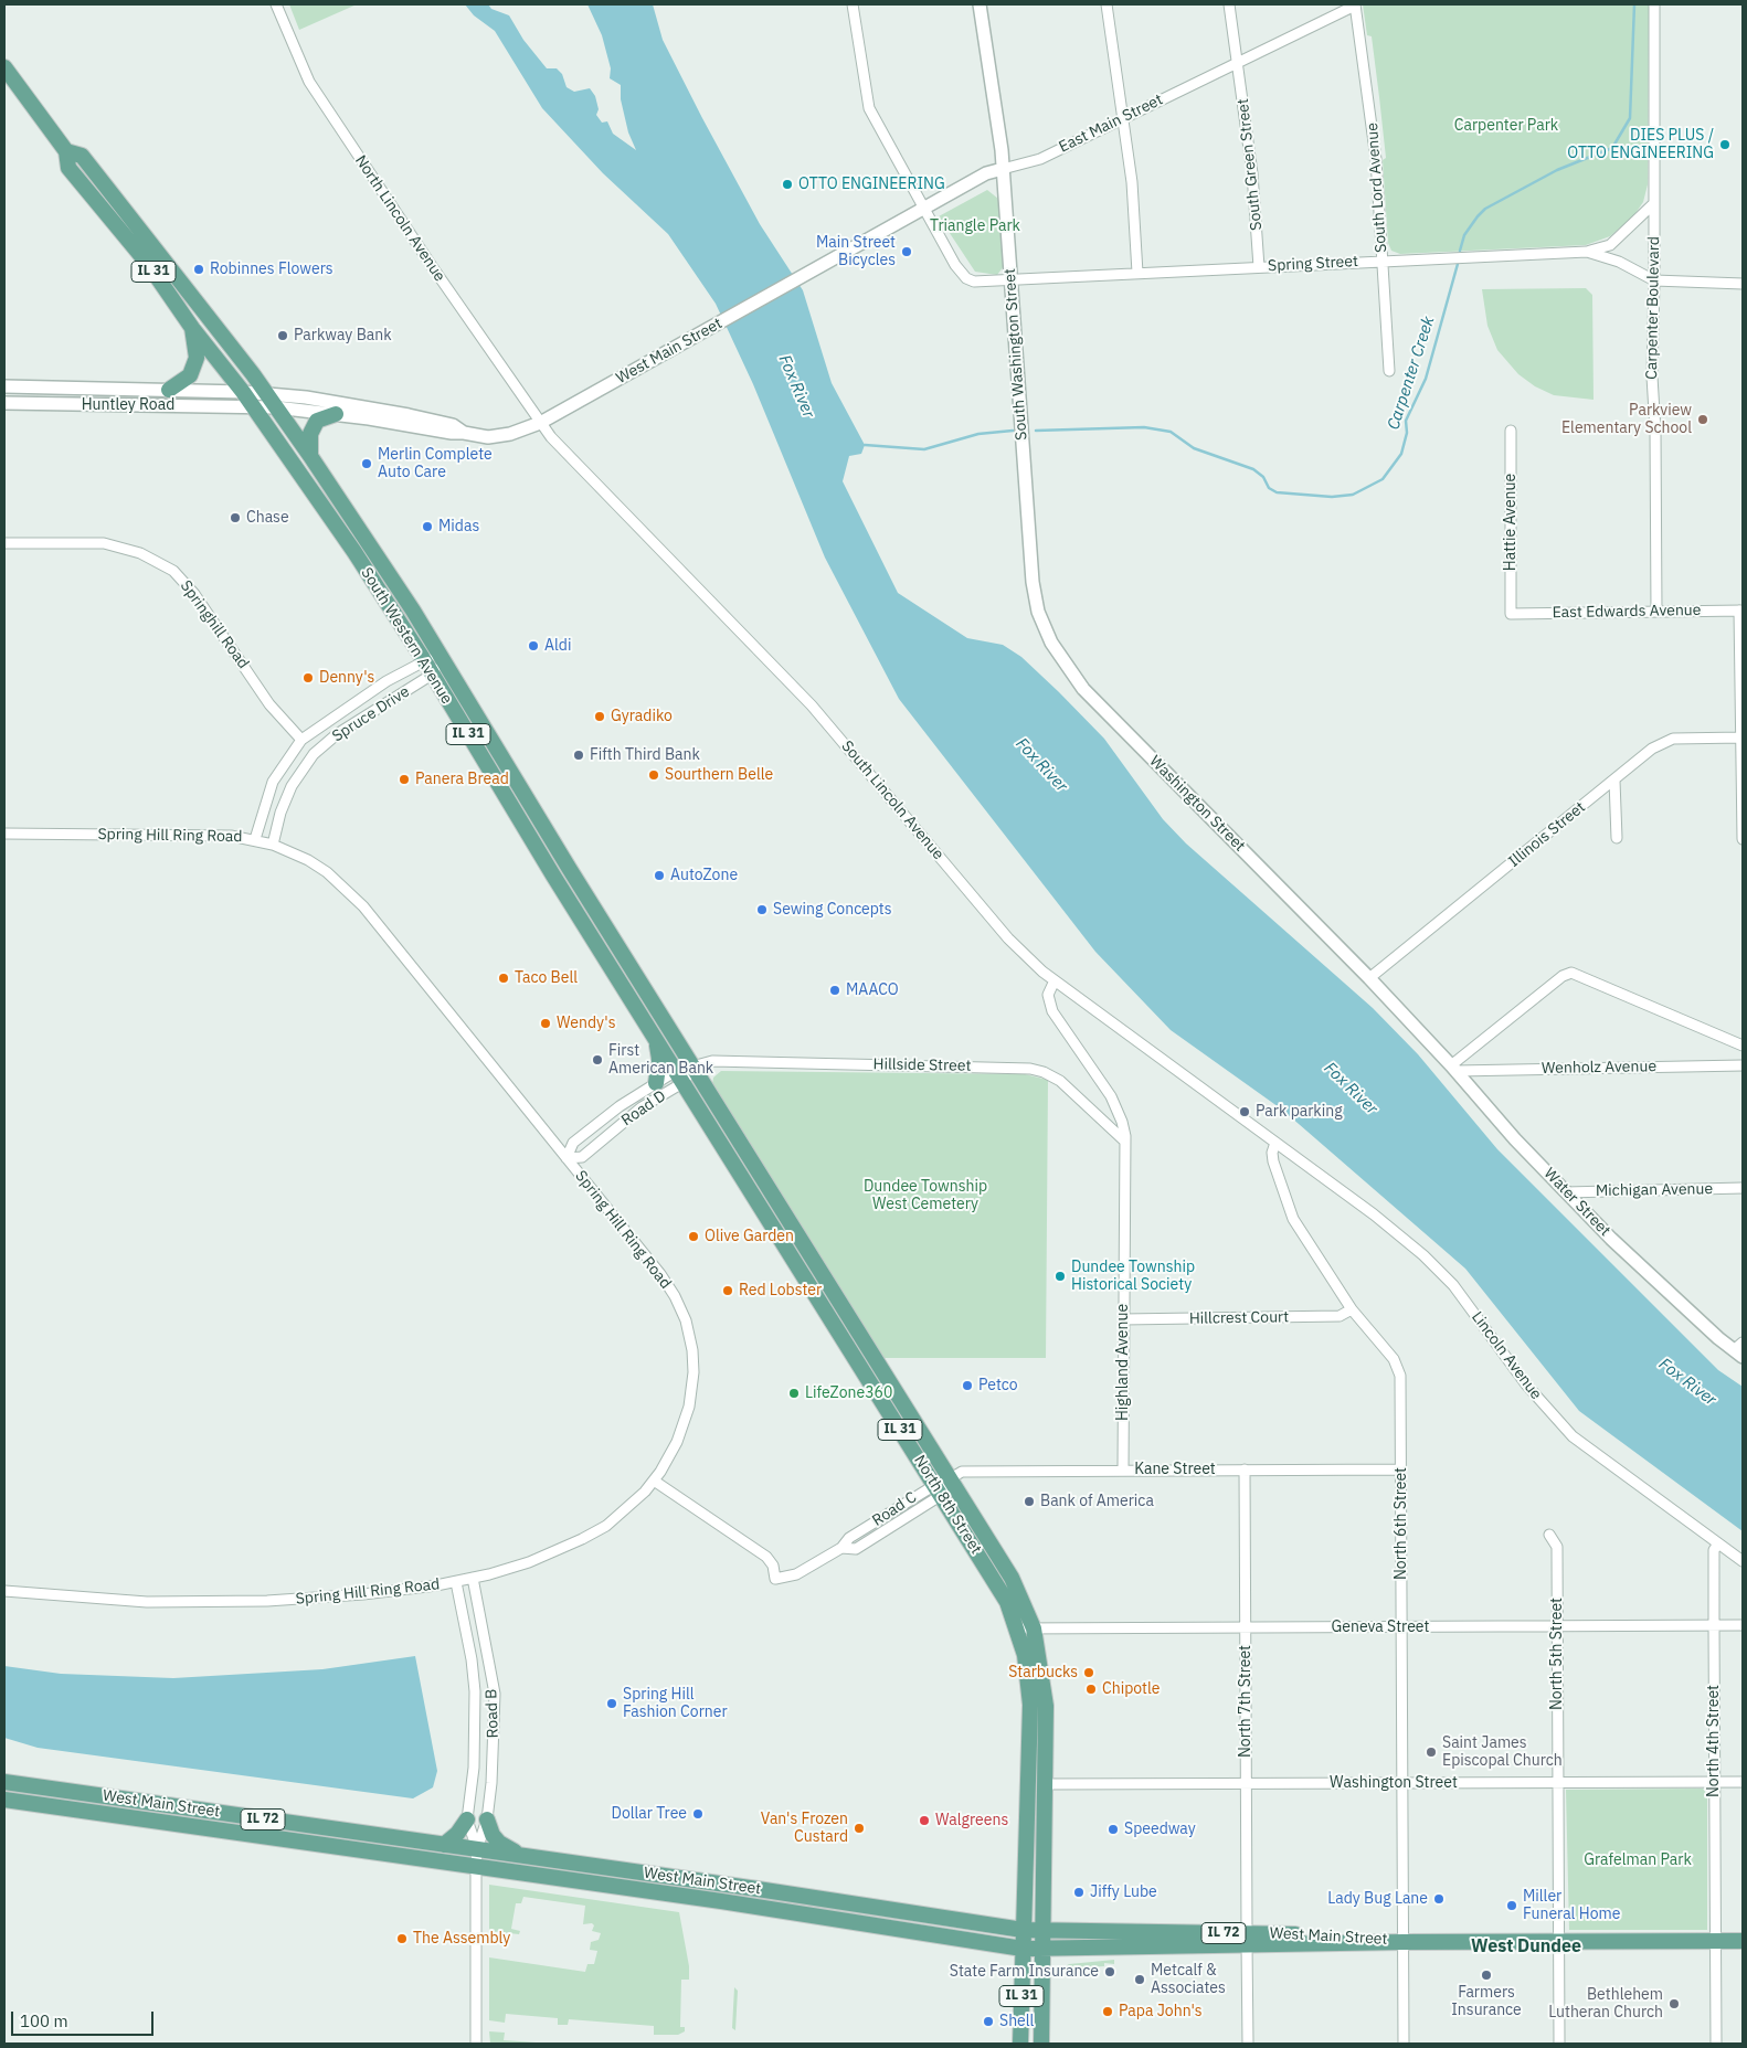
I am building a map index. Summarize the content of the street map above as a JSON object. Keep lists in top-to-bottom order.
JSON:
{
  "streets": {
    "main road": [
      "IL 31",
      "West Main Street",
      "South Western Avenue",
      "North 8th Street",
      "IL 72"
    ],
    "street": [
      "East Main Street",
      "South Green Street",
      "South Lord Avenue",
      "North Lincoln Avenue",
      "Spring Street",
      "Carpenter Boulevard",
      "South Washington Street",
      "Huntley Road",
      "Hattie Avenue",
      "East Edwards Avenue",
      "Springhill Road",
      "Spruce Drive",
      "South Lincoln Avenue",
      "Washington Street",
      "Illinois Street",
      "Spring Hill Ring Road",
      "Hillside Street",
      "Wenholz Avenue",
      "Road D",
      "Michigan Avenue",
      "Water Street",
      "Hillcrest Court",
      "Lincoln Avenue",
      "Highland Avenue",
      "Kane Street",
      "Road C",
      "North 6th Street",
      "Geneva Street",
      "North 5th Street",
      "North 7th Street",
      "Road B",
      "North 4th Street"
    ]
  },
  "crossings": [
    ["East Main Street", "South Green Street"],
    ["East Main Street", "South Lord Avenue"],
    ["East Main Street", "Spring Street"],
    ["East Main Street", "West Main Street"],
    ["East Main Street", "South Washington Street"],
    ["South Green Street", "Spring Street"],
    ["South Lord Avenue", "Spring Street"],
    ["North Lincoln Avenue", "West Main Street"],
    ["North Lincoln Avenue", "South Lincoln Avenue"],
    ["Spring Street", "Carpenter Boulevard"],
    ["Spring Street", "South Washington Street"],
    ["IL 31", "West Main Street"],
    ["IL 31", "Huntley Road"],
    ["IL 31", "South Western Avenue"],
    ["IL 31", "North 8th Street"],
    ["Carpenter Boulevard", "East Edwards Avenue"],
    ["West Main Street", "Huntley Road"],
    ["West Main Street", "South Western Avenue"],
    ["West Main Street", "South Lincoln Avenue"],
    ["West Main Street", "North 8th Street"],
    ["West Main Street", "North 6th Street"],
    ["West Main Street", "North 5th Street"],
    ["West Main Street", "North 7th Street"],
    ["West Main Street", "Road B"],
    ["West Main Street", "North 4th Street"],
    ["South Washington Street", "Washington Street"],
    ["Huntley Road", "South Western Avenue"],
    ["Hattie Avenue", "East Edwards Avenue"],
    ["Springhill Road", "Spruce Drive"],
    ["South Western Avenue", "Spruce Drive"],
    ["South Western Avenue", "Hillside Street"],
    ["South Western Avenue", "Road D"],
    ["South Western Avenue", "North 8th Street"],
    ["Spruce Drive", "Spring Hill Ring Road"],
    ["South Lincoln Avenue", "Lincoln Avenue"],
    ["South Lincoln Avenue", "Highland Avenue"],
    ["South Lincoln Avenue", "North 6th Street"],
    ["Washington Street", "Illinois Street"],
    ["Washington Street", "Water Street"],
    ["Washington Street", "North 8th Street"],
    ["Washington Street", "North 6th Street"],
    ["Washington Street", "North 5th Street"],
    ["Washington Street", "North 7th Street"],
    ["Washington Street", "North 4th Street"],
    ["Spring Hill Ring Road", "Road D"],
    ["Spring Hill Ring Road", "Road C"],
    ["Spring Hill Ring Road", "Road B"],
    ["Hillside Street", "Road D"],
    ["Hillside Street", "Highland Avenue"],
    ["Hillside Street", "North 8th Street"],
    ["Wenholz Avenue", "Water Street"],
    ["Road D", "North 8th Street"],
    ["Michigan Avenue", "Water Street"],
    ["Hillcrest Court", "Highland Avenue"],
    ["Hillcrest Court", "North 6th Street"],
    ["Lincoln Avenue", "North 6th Street"],
    ["Lincoln Avenue", "North 4th Street"],
    ["Highland Avenue", "Kane Street"],
    ["Kane Street", "North 8th Street"],
    ["Kane Street", "Road C"],
    ["Kane Street", "North 6th Street"],
    ["Kane Street", "North 7th Street"],
    ["North 8th Street", "Road C"],
    ["North 8th Street", "Geneva Street"],
    ["North 6th Street", "Geneva Street"],
    ["Geneva Street", "North 5th Street"],
    ["Geneva Street", "North 7th Street"],
    ["Geneva Street", "North 4th Street"]
  ],
  "districts": ["West Dundee"],
  "water": ["Carpenter Creek", "Fox River"],
  "parks": [
    "Carpenter Park",
    "Triangle Park",
    "Dundee Township West Cemetery",
    "Grafelman Park"
  ],
  "places": [
    "DIES PLUS / OTTO ENGINEERING",
    "OTTO ENGINEERING",
    "Main Street Bicycles",
    "Robinnes Flowers",
    "Parkway Bank",
    "Parkview Elementary School",
    "Merlin Complete Auto Care",
    "Chase",
    "Midas",
    "Aldi",
    "Denny's",
    "Gyradiko",
    "Fifth Third Bank",
    "Sourthern Belle",
    "Panera Bread",
    "AutoZone",
    "Sewing Concepts",
    "Taco Bell",
    "MAACO",
    "Wendy's",
    "First American Bank",
    "Park parking",
    "Olive Garden",
    "Dundee Township Historical Society",
    "Red Lobster",
    "Petco",
    "LifeZone360",
    "Bank of America",
    "Starbucks",
    "Chipotle",
    "Spring Hill Fashion Corner",
    "Saint James Episcopal Church",
    "Dollar Tree",
    "Walgreens",
    "Van's Frozen Custard",
    "Speedway",
    "Jiffy Lube",
    "Lady Bug Lane",
    "Miller Funeral Home",
    "The Assembly",
    "State Farm Insurance",
    "Farmers Insurance",
    "Metcalf & Associates",
    "Bethlehem Lutheran Church",
    "Papa John's",
    "Shell"
  ],
  "scale_bar": "100 m"
}
